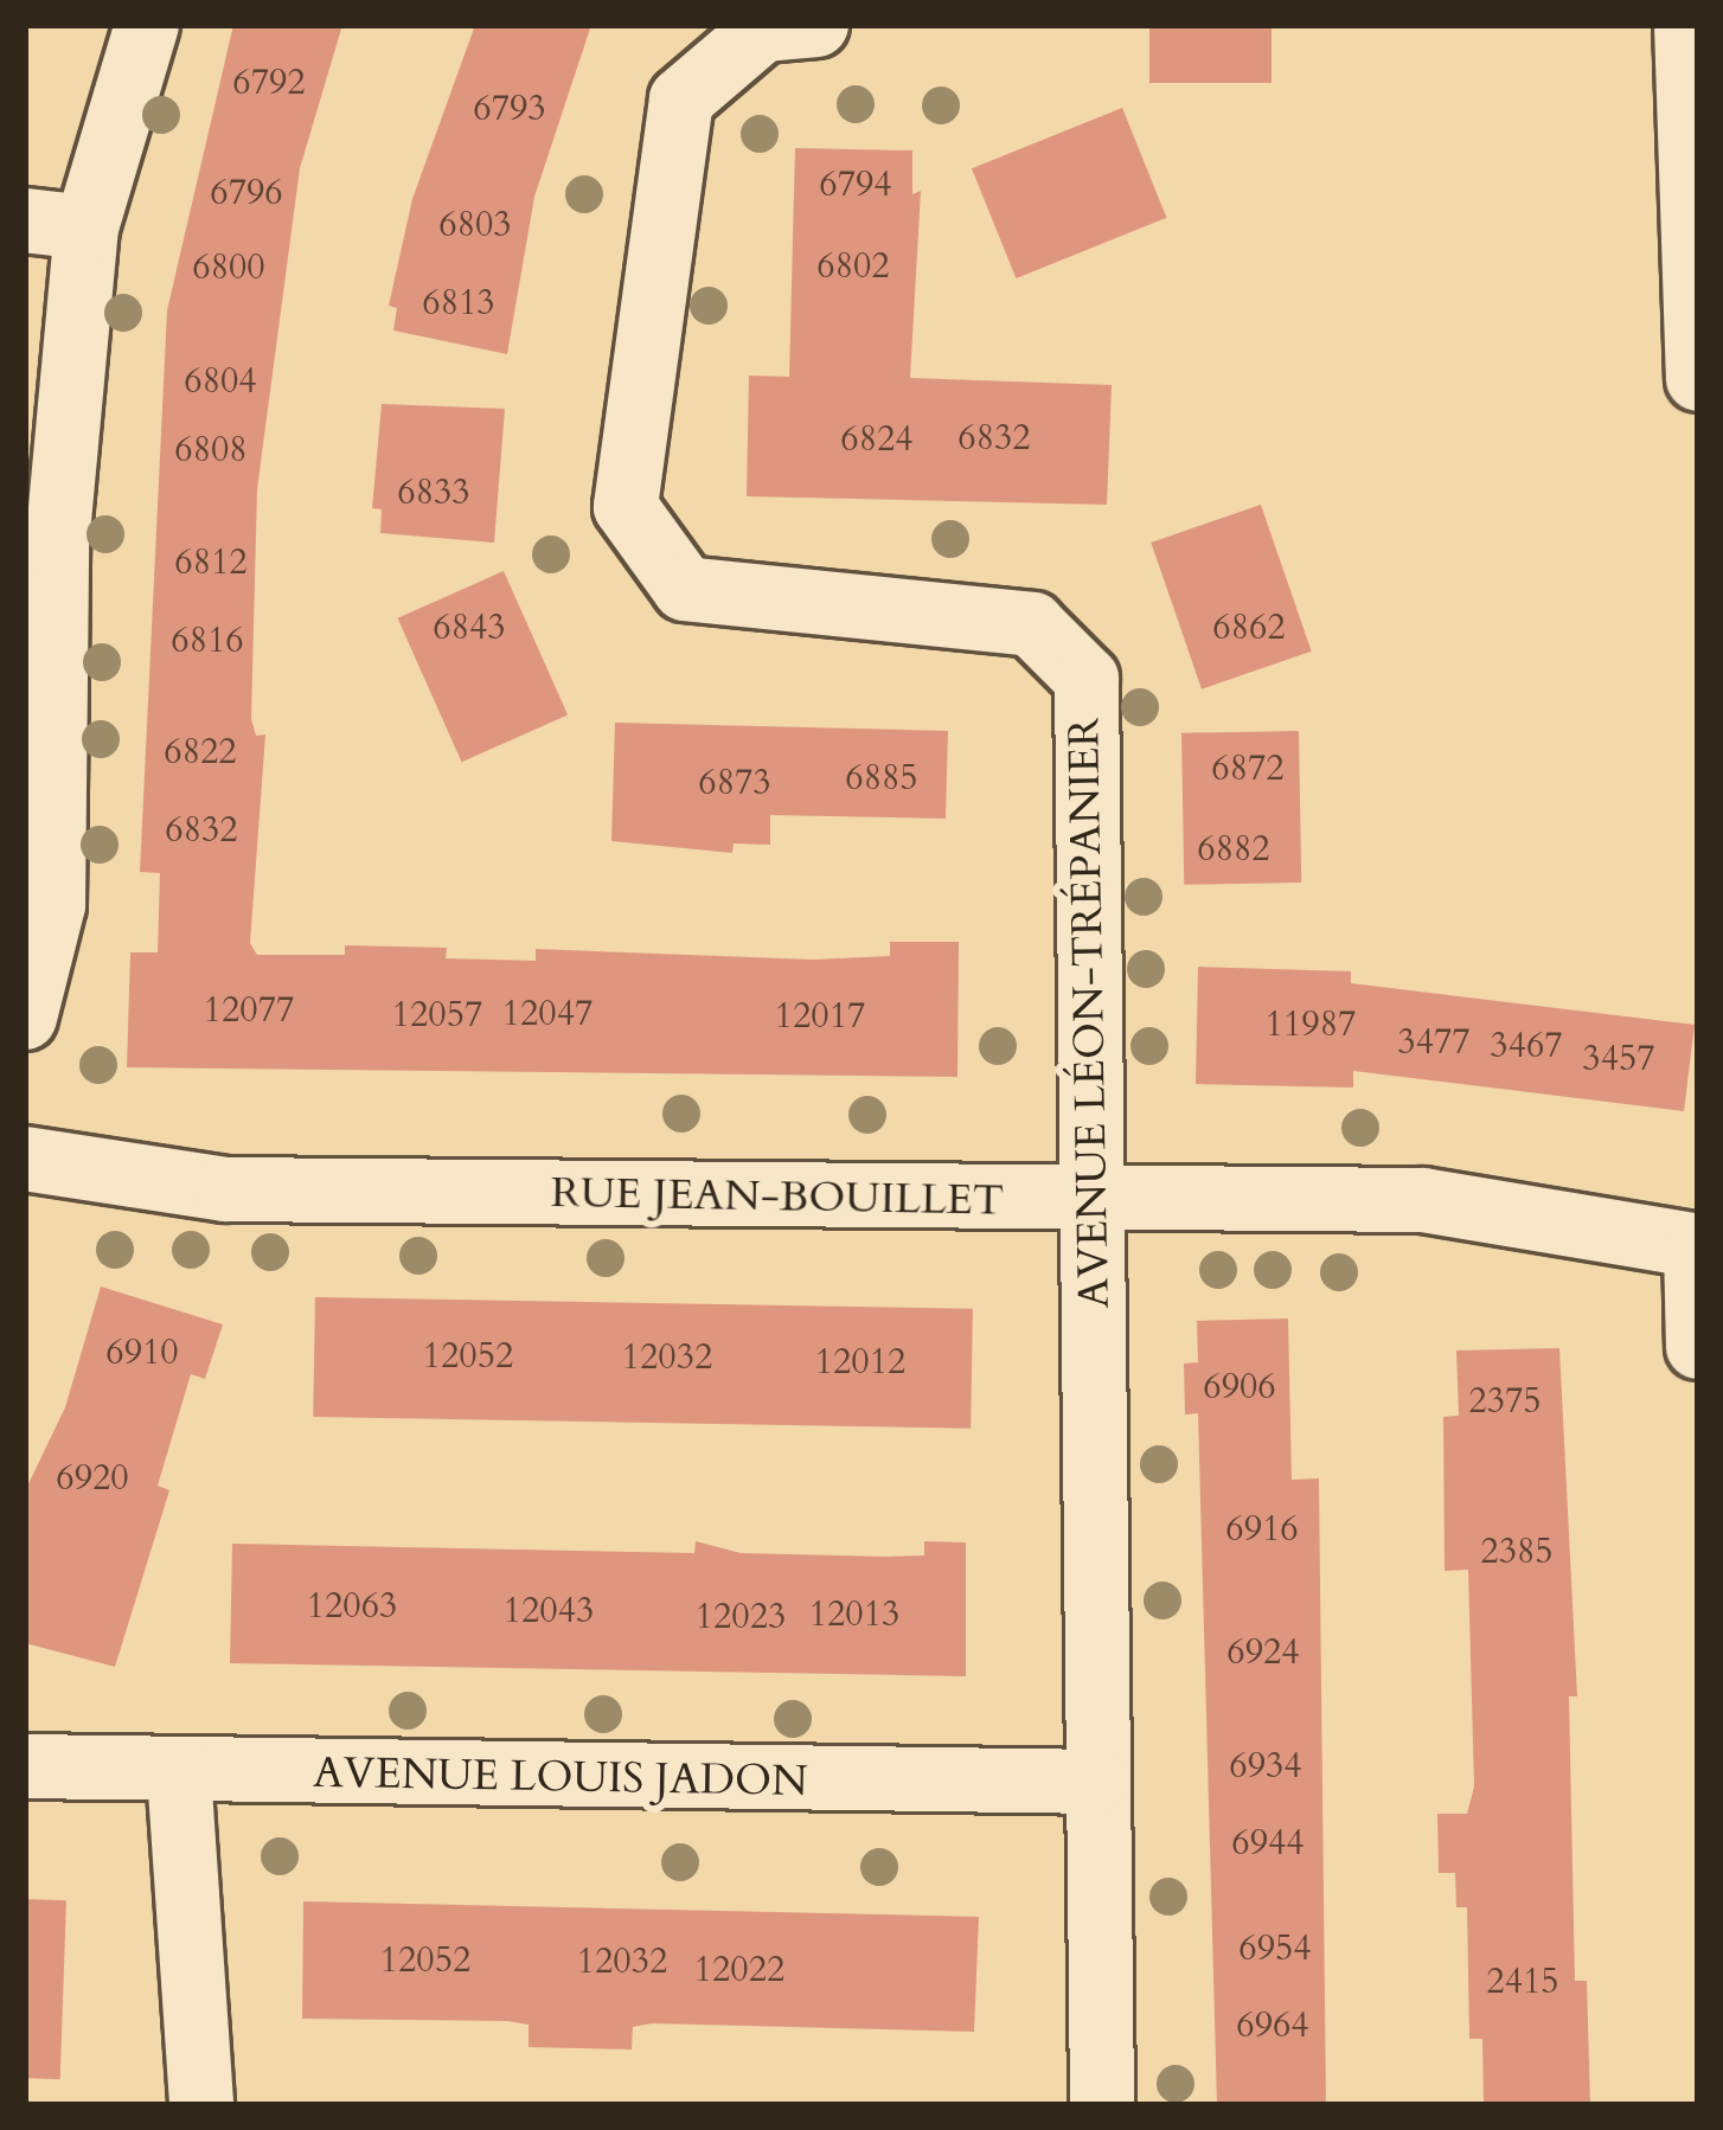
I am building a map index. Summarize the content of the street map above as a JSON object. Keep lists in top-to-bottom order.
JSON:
{
  "streets": {
    "street": ["AVENUE LÉON-TRÉPANIER", "RUE JEAN-BOUILLET", "AVENUE LOUIS JADON"]
  },
  "crossings": [
    ["AVENUE LÉON-TRÉPANIER", "RUE JEAN-BOUILLET"],
    ["AVENUE LÉON-TRÉPANIER", "AVENUE LOUIS JADON"]
  ],
  "house_numbers": [
    "6792",
    "6793",
    "6794",
    "6796",
    "6803",
    "6802",
    "6800",
    "6813",
    "6804",
    "6832",
    "6824",
    "6808",
    "6833",
    "6812",
    "6843",
    "6862",
    "6816",
    "6822",
    "6872",
    "6885",
    "6873",
    "6832",
    "6882",
    "12077",
    "12047",
    "12057",
    "12017",
    "11987",
    "3477",
    "3467",
    "3457",
    "6910",
    "12052",
    "12032",
    "12012",
    "6906",
    "2375",
    "6920",
    "6916",
    "2385",
    "12063",
    "12043",
    "12013",
    "12023",
    "6924",
    "6934",
    "6944",
    "6954",
    "12052",
    "12032",
    "12022",
    "2415",
    "6964"
  ]
}
